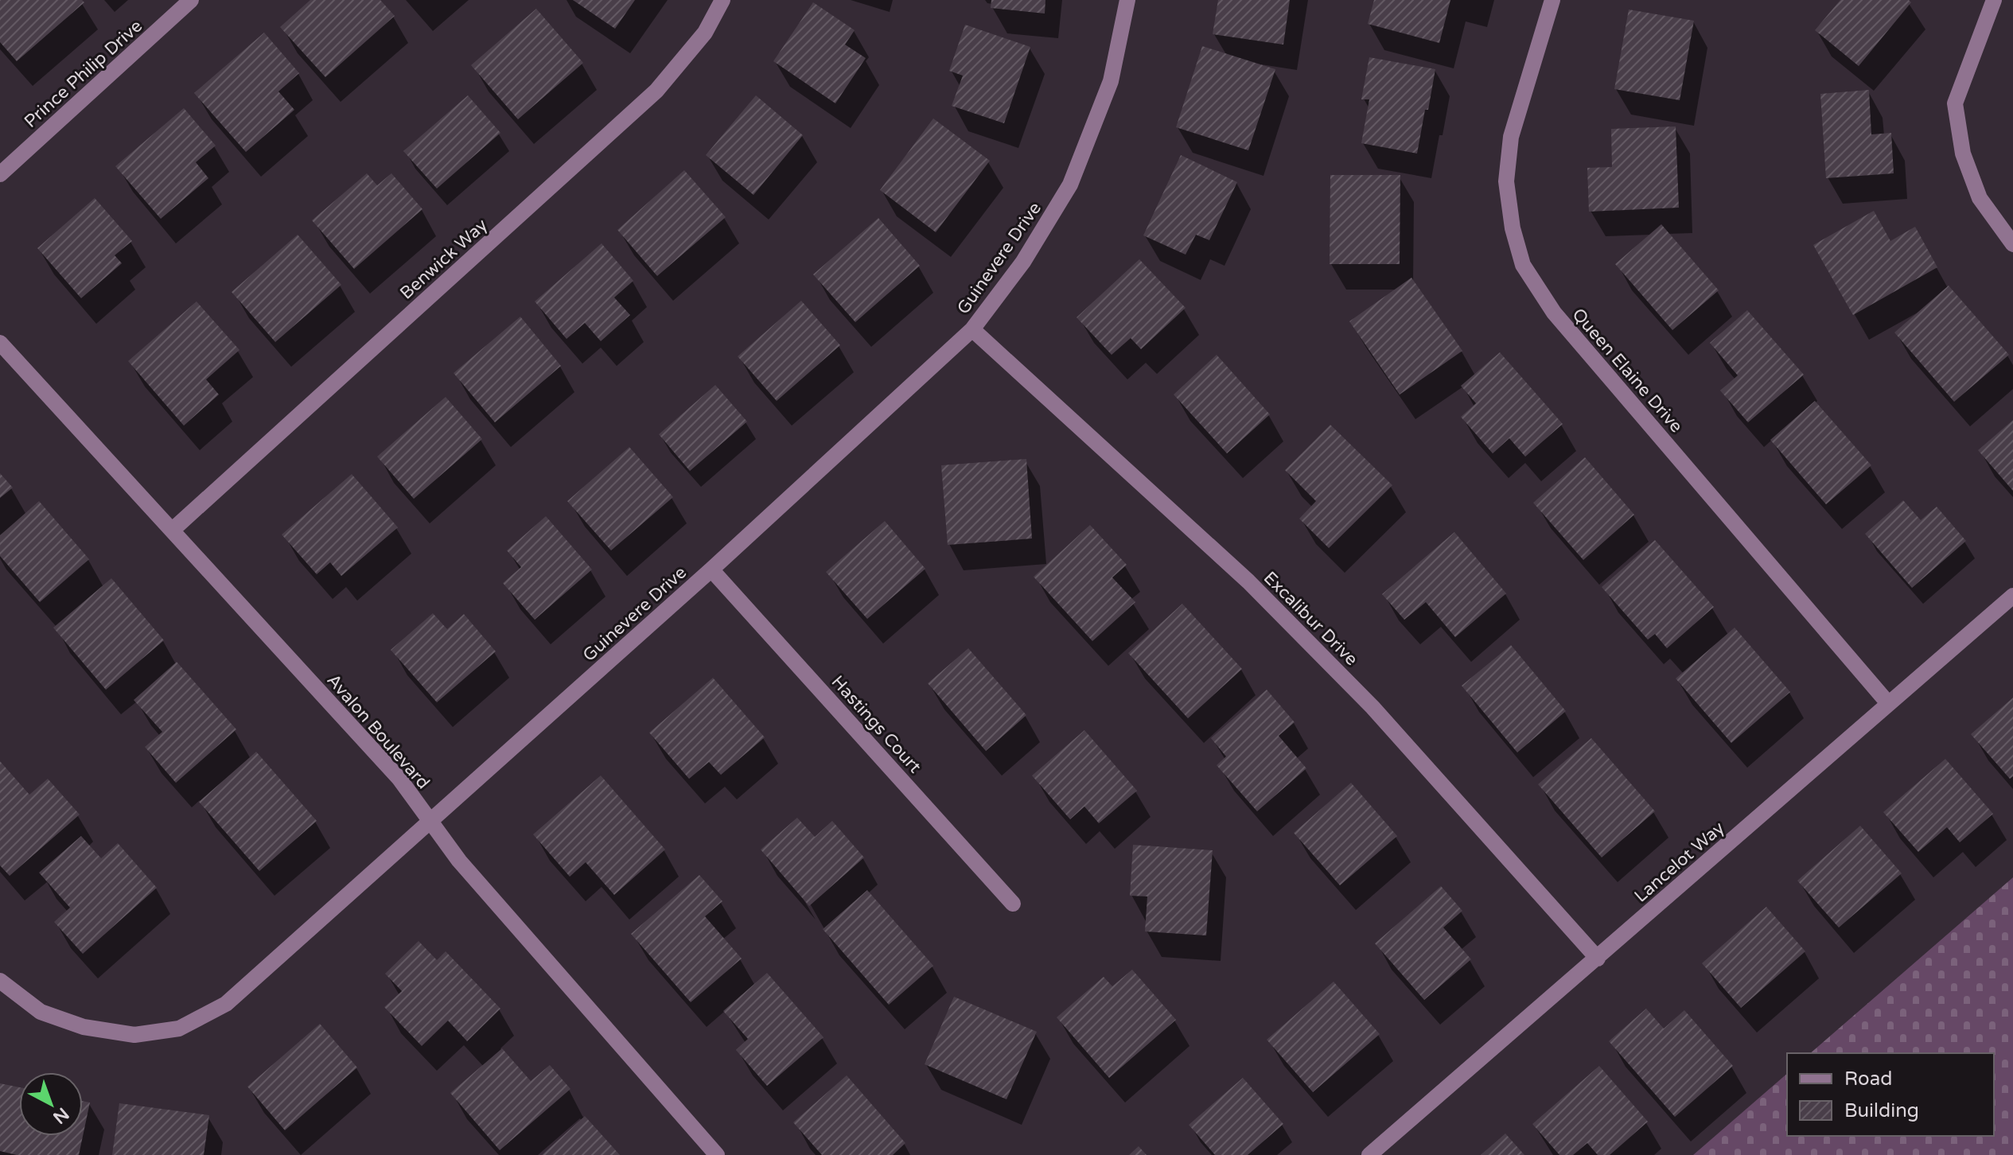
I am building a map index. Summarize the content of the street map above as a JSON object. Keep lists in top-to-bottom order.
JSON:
{
  "streets": {
    "street": [
      "Prince Philip Drive",
      "Guinevere Drive",
      "Benwick Way",
      "Queen Elaine Drive",
      "Excalibur Drive",
      "Hastings Court",
      "Avalon Boulevard",
      "Lancelot Way"
    ]
  },
  "crossings": [
    ["Guinevere Drive", "Excalibur Drive"],
    ["Guinevere Drive", "Hastings Court"],
    ["Guinevere Drive", "Avalon Boulevard"],
    ["Benwick Way", "Avalon Boulevard"],
    ["Queen Elaine Drive", "Lancelot Way"],
    ["Excalibur Drive", "Lancelot Way"]
  ],
  "legend": ["Road", "Building"],
  "north": "bottom right"
}
